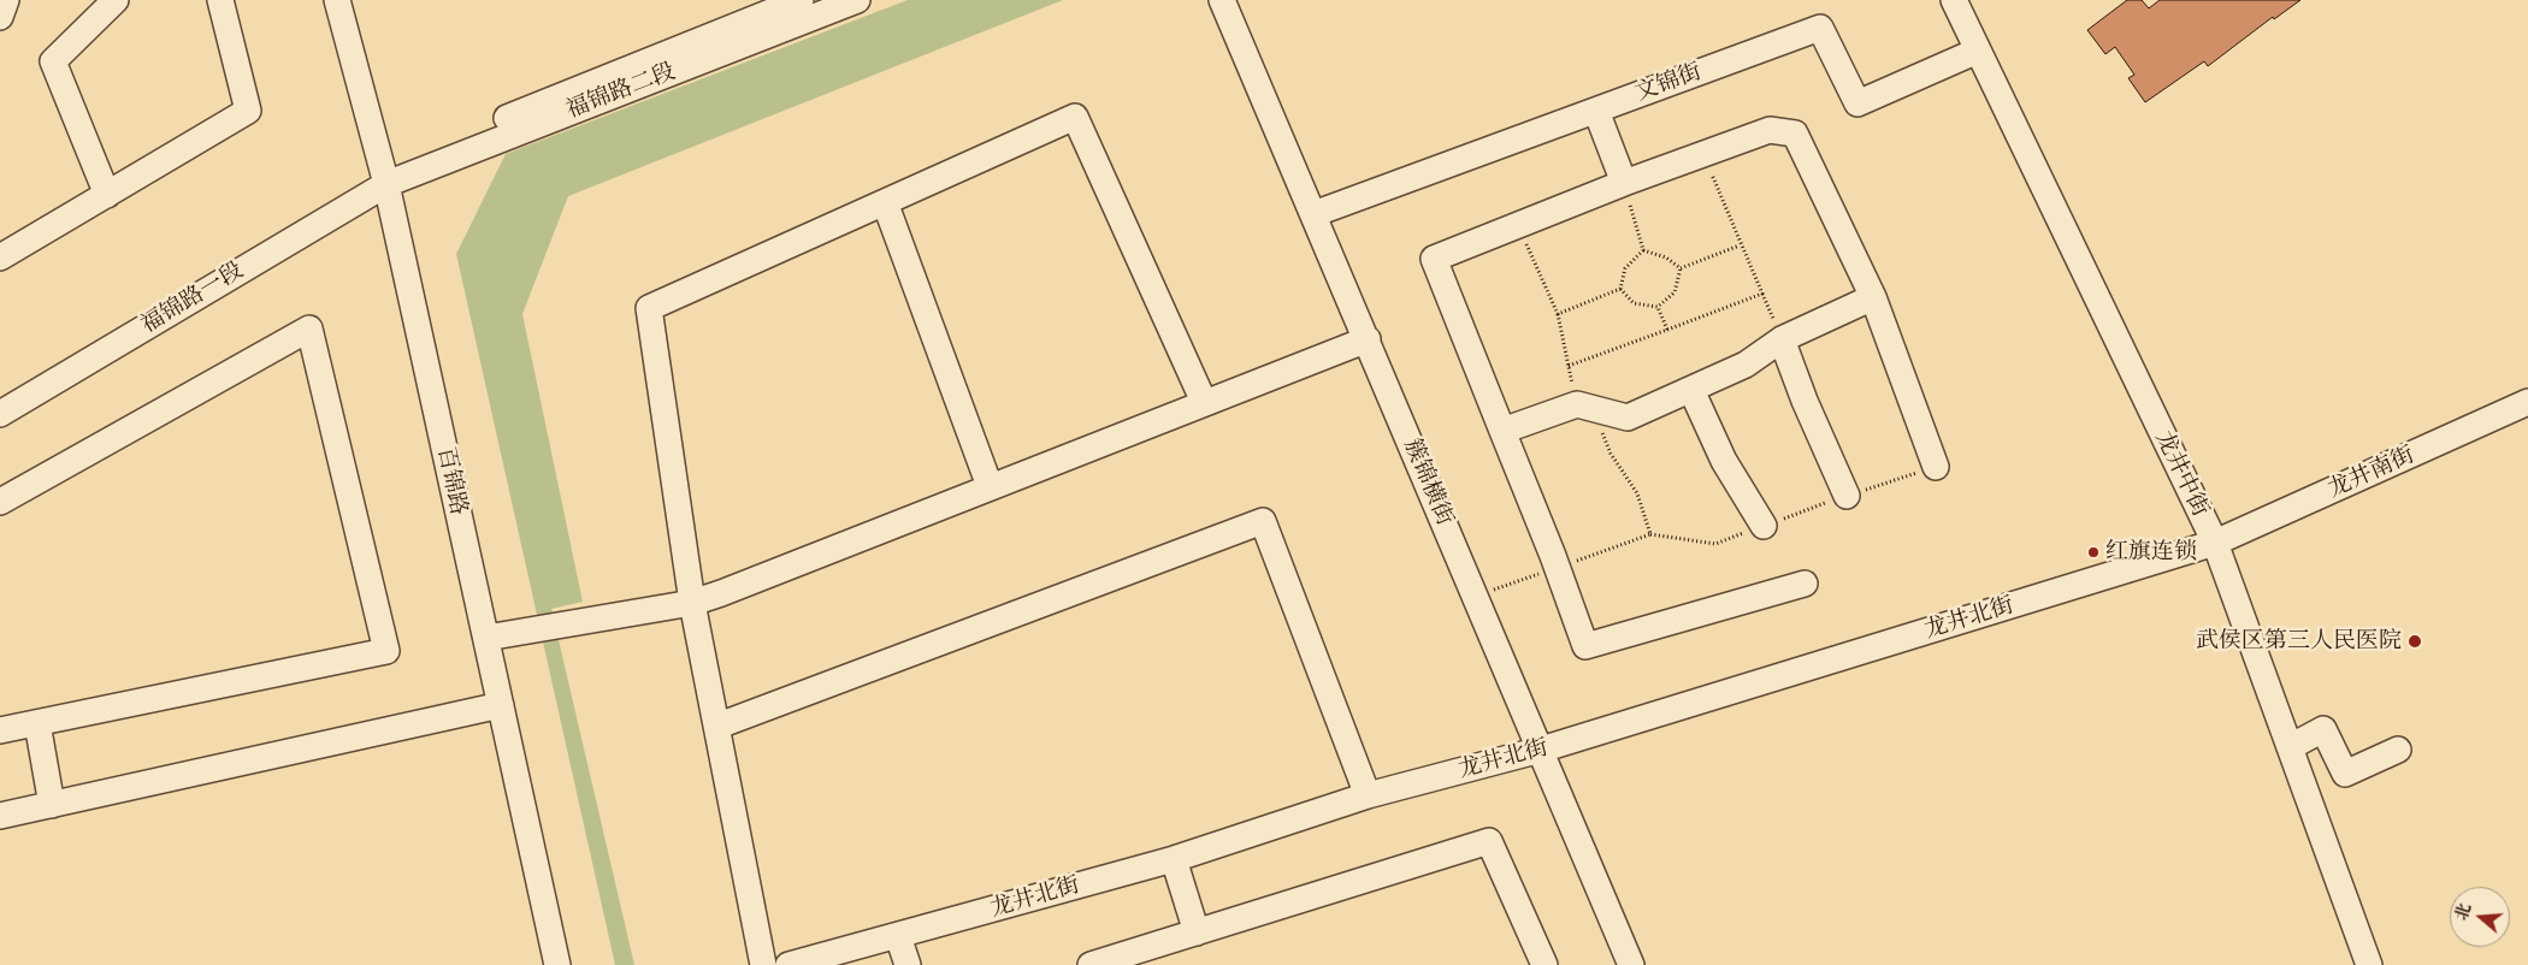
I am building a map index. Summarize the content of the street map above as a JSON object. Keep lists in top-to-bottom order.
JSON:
{
  "streets": {
    "street": [
      "文锦街",
      "福锦路二段",
      "福锦路一段",
      "龙井南街",
      "龙井中街",
      "百锦路",
      "簇锦横街",
      "龙井北街"
    ]
  },
  "crossings": [
    ["文锦街", "龙井中街"],
    ["文锦街", "簇锦横街"],
    ["福锦路二段", "福锦路一段"],
    ["福锦路二段", "百锦路"],
    ["福锦路一段", "百锦路"],
    ["龙井南街", "龙井中街"],
    ["龙井南街", "龙井北街"],
    ["龙井中街", "龙井北街"],
    ["簇锦横街", "龙井北街"]
  ],
  "places": ["红旗连锁", "武侯区第三人民医院"],
  "north": "left"
}
